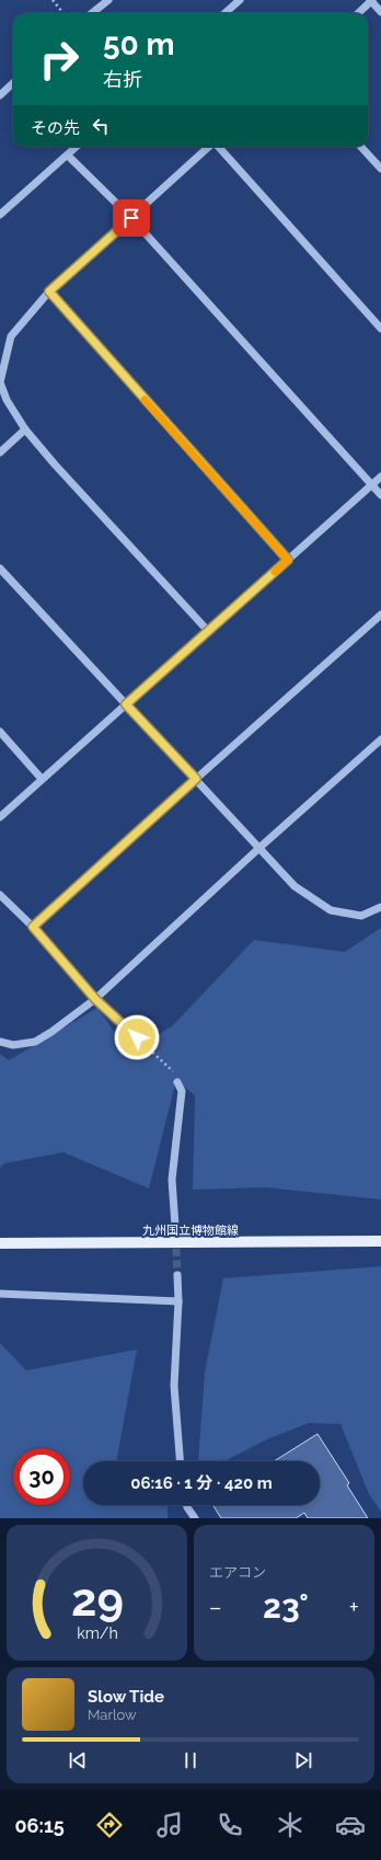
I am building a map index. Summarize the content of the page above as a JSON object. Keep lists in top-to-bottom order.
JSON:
{
  "streets": {
    "main road": ["九州国立博物館線"]
  },
  "page": {
    "turn": ["50 m", "右折"],
    "then": "その先",
    "limit": "30",
    "trip": "06:16 · 1 分 · 420 m",
    "tile": "エアコン",
    "heat": ["−", "23°", "+"],
    "song": ["Slow Tide", "Marlow"],
    "tabs": "06:15",
    "gauge": ["29", "km/h"]
  }
}
